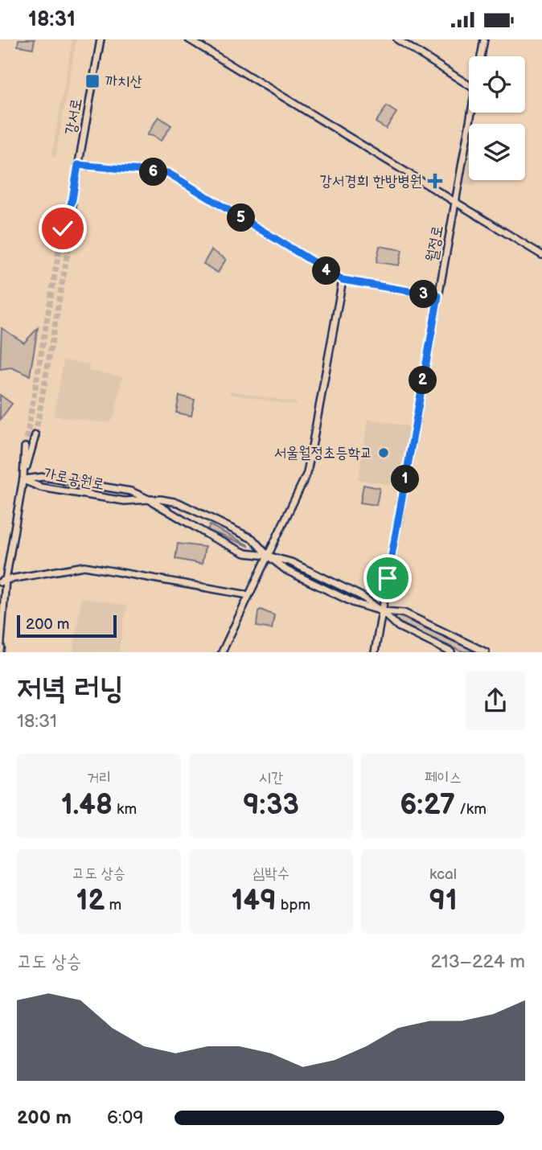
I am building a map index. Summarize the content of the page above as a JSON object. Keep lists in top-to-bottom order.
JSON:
{
  "streets": {
    "street": ["강서로", "월정로", "가로공원로"]
  },
  "crossings": [
    ["월정로", "가로공원로"]
  ],
  "places": {
    "transit": ["까치산"],
    "health": ["강서경희 한방병원"],
    "other": ["서울월정초등학교"]
  },
  "scale_bar": "200 m",
  "page": {
    "status": "18:31",
    "pins": [
      "6",
      "5",
      "4",
      "3",
      "2",
      "1"
    ],
    "scale": "200 m",
    "heading": ["저녁 러닝", "18:31"],
    "stats": [
      ["거리", "1.48 km"],
      ["시간", "9:33"],
      ["페이스", "6:27 /km"],
      ["고도 상승", "12 m"],
      ["심박수", "149 bpm"],
      ["kcal", "91"]
    ],
    "chart": ["고도 상승", "213–224 m"],
    "list": [
      {
        "name": "200 m",
        "note": "6:09"
      }
    ]
  }
}
